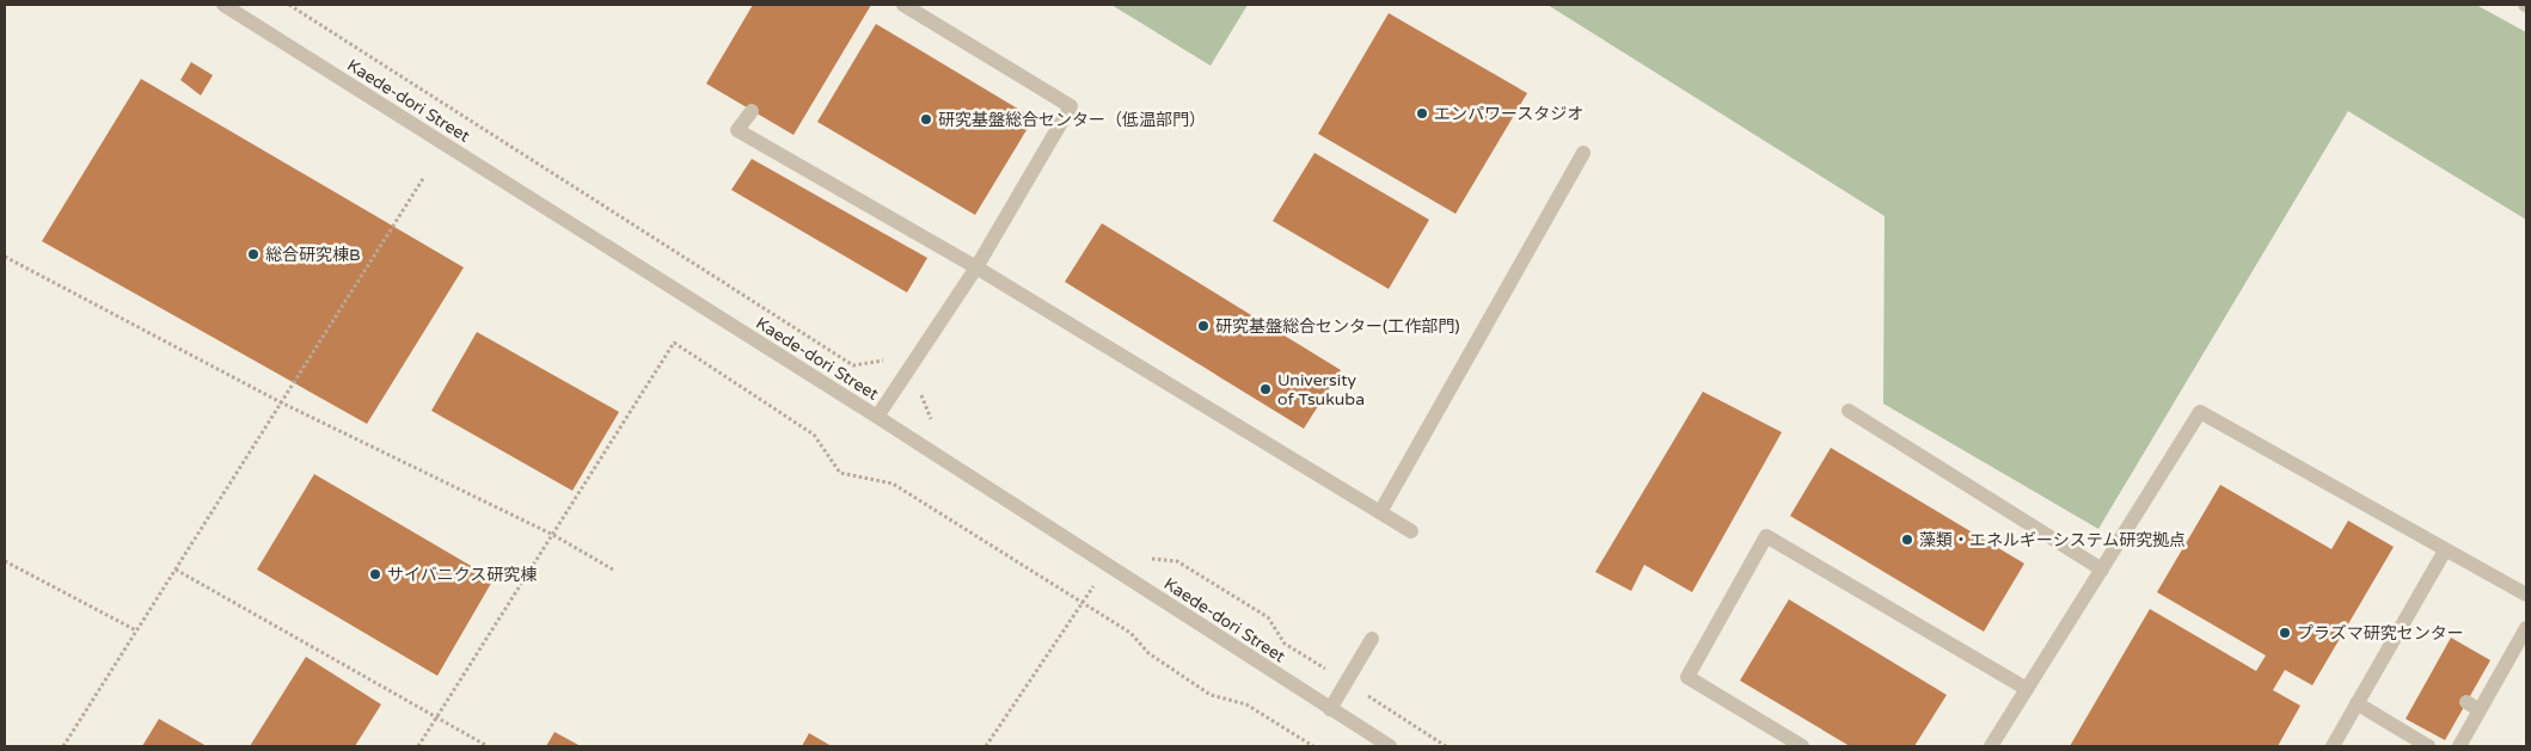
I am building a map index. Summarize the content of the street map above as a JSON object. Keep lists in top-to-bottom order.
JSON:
{
  "streets": {
    "street": ["Kaede-dori Street"]
  },
  "places": [
    "エンパワースタジオ",
    "研究基盤総合センター（低温部門）",
    "総合研究棟B",
    "研究基盤総合センター(工作部門)",
    "University of Tsukuba",
    "藻類・エネルギーシステム研究拠点",
    "サイバニクス研究棟",
    "プラズマ研究センター"
  ]
}
